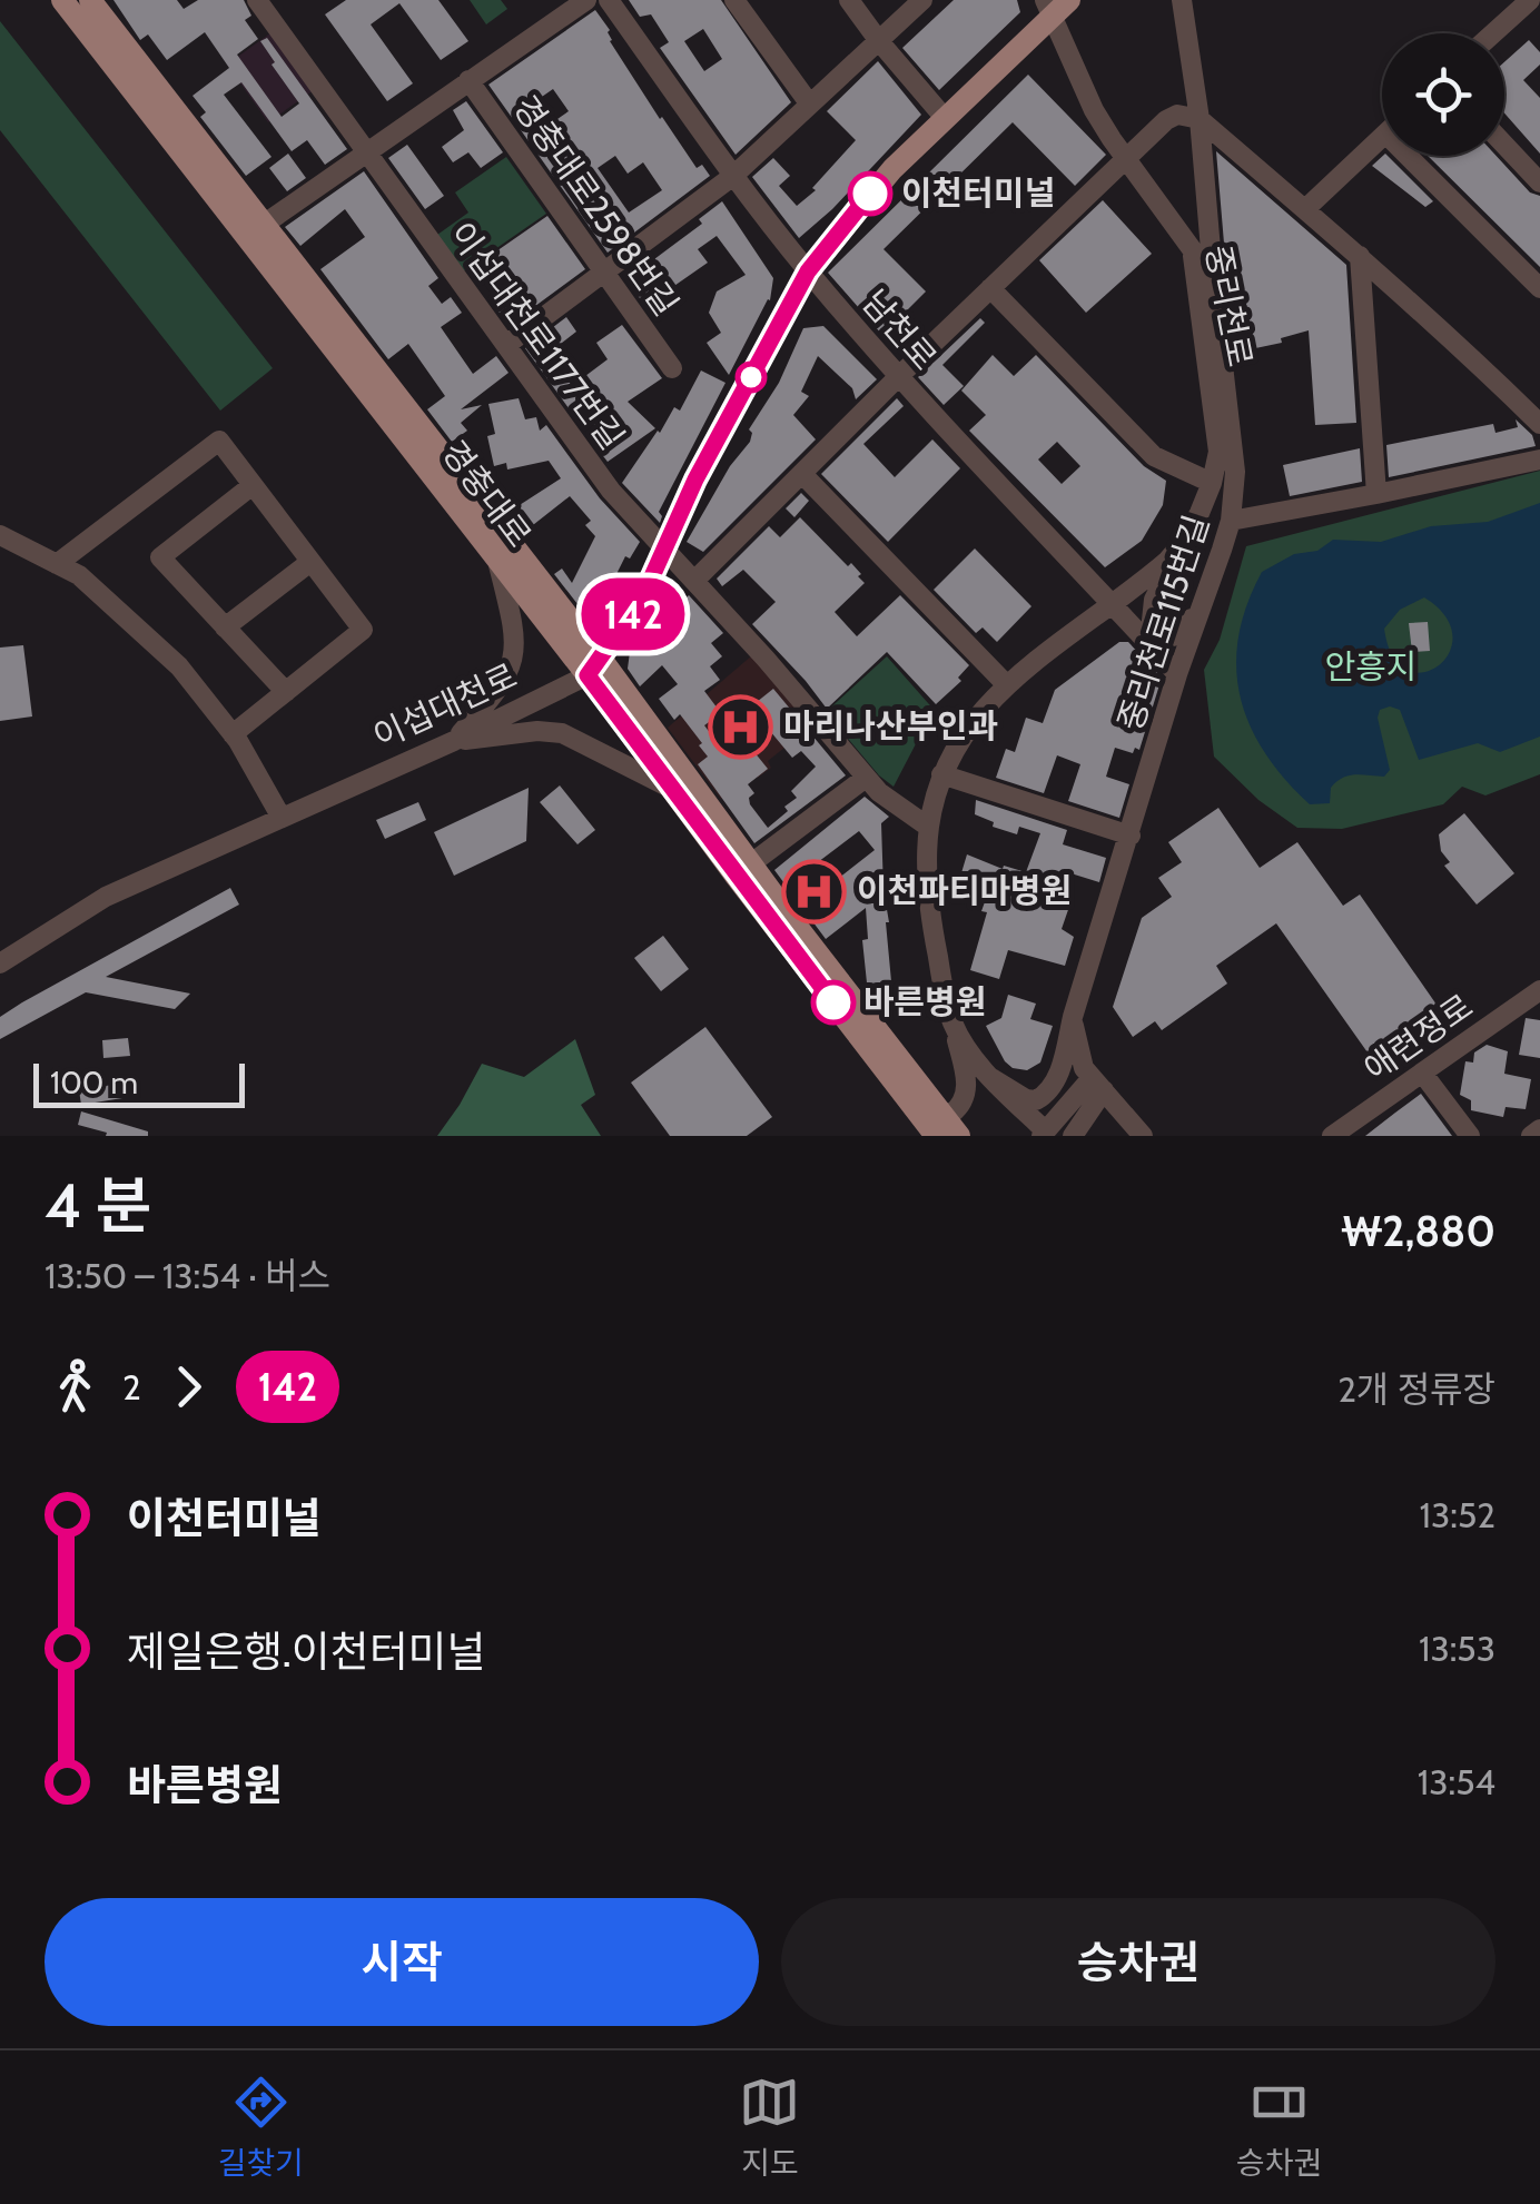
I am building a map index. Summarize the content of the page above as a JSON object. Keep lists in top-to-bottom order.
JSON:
{
  "streets": {
    "main road": ["경충대로"],
    "street": [
      "경충대로2598번길",
      "중리천로",
      "남천로",
      "이섭대천로1177번길",
      "중리천로115번길",
      "이섭대천로",
      "애련정로"
    ]
  },
  "crossings": [
    ["경충대로2598번길", "이섭대천로1177번길"],
    ["경충대로2598번길", "경충대로"],
    ["중리천로", "남천로"],
    ["중리천로", "중리천로115번길"],
    ["남천로", "중리천로115번길"],
    ["경충대로", "이섭대천로"]
  ],
  "parks": ["안흥지"],
  "places": {
    "other": ["이천터미널", "바른병원"],
    "hospital": ["마리나산부인과", "이천파티마병원"]
  },
  "lines": ["bus line 142"],
  "scale_bar": "100 m",
  "page": {
    "on_map": "142",
    "scale": "100 m",
    "heading": ["4 분", "13:50 – 13:54 · 버스", "₩2,880"],
    "legs": ["2", "142", "2개 정류장"],
    "list": [
      {
        "name": "이천터미널",
        "value": "13:52"
      },
      {
        "name": "제일은행.이천터미널",
        "value": "13:53"
      },
      {
        "name": "바른병원",
        "value": "13:54"
      }
    ],
    "buttons": ["시작", "승차권"],
    "tabs": ["길찾기", "지도", "승차권"]
  }
}
